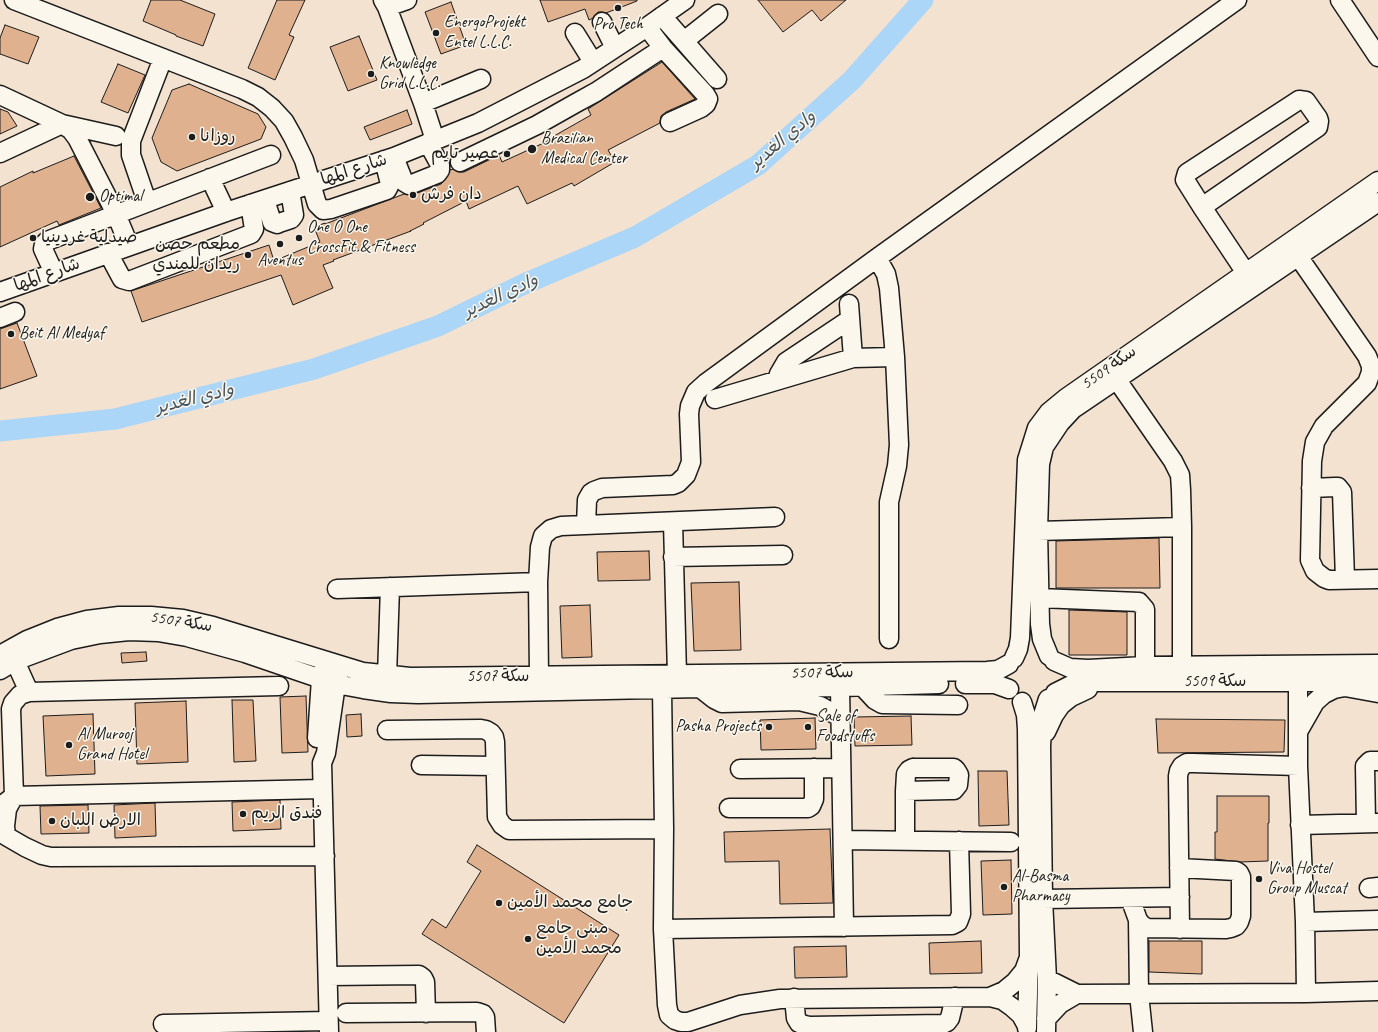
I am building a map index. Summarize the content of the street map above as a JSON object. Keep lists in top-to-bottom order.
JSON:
{
  "streets": {
    "street": ["شارع المها", "سكة 5509", "سكة 5507"]
  },
  "crossings": [
    ["سكة 5509", "سكة 5507"]
  ],
  "water": ["وادي الغدير"],
  "places": [
    "Pro Tech",
    "EnergoProjekt Entel L.L.C.",
    "Knowledge Grid L.L.C.",
    "روزانا",
    "Brazilian Medical Center",
    "عصير تايم",
    "دان فرش",
    "Optimal",
    "صيدلية غردينيا",
    "One O One CrossFit & Fitness",
    "Aventus",
    "مطعم حصن ريدان للمندي",
    "Beit Al Medyaf",
    "Pasha Projects",
    "Sale of Foodstuffs",
    "Al Murooj Grand Hotel",
    "فندق الريم",
    "الارض اللبان",
    "Viva Hostel Group Muscat",
    "Al-Basma Pharmacy",
    "جامع محمد الأمين",
    "مبنى جامع محمد الأمين"
  ]
}
